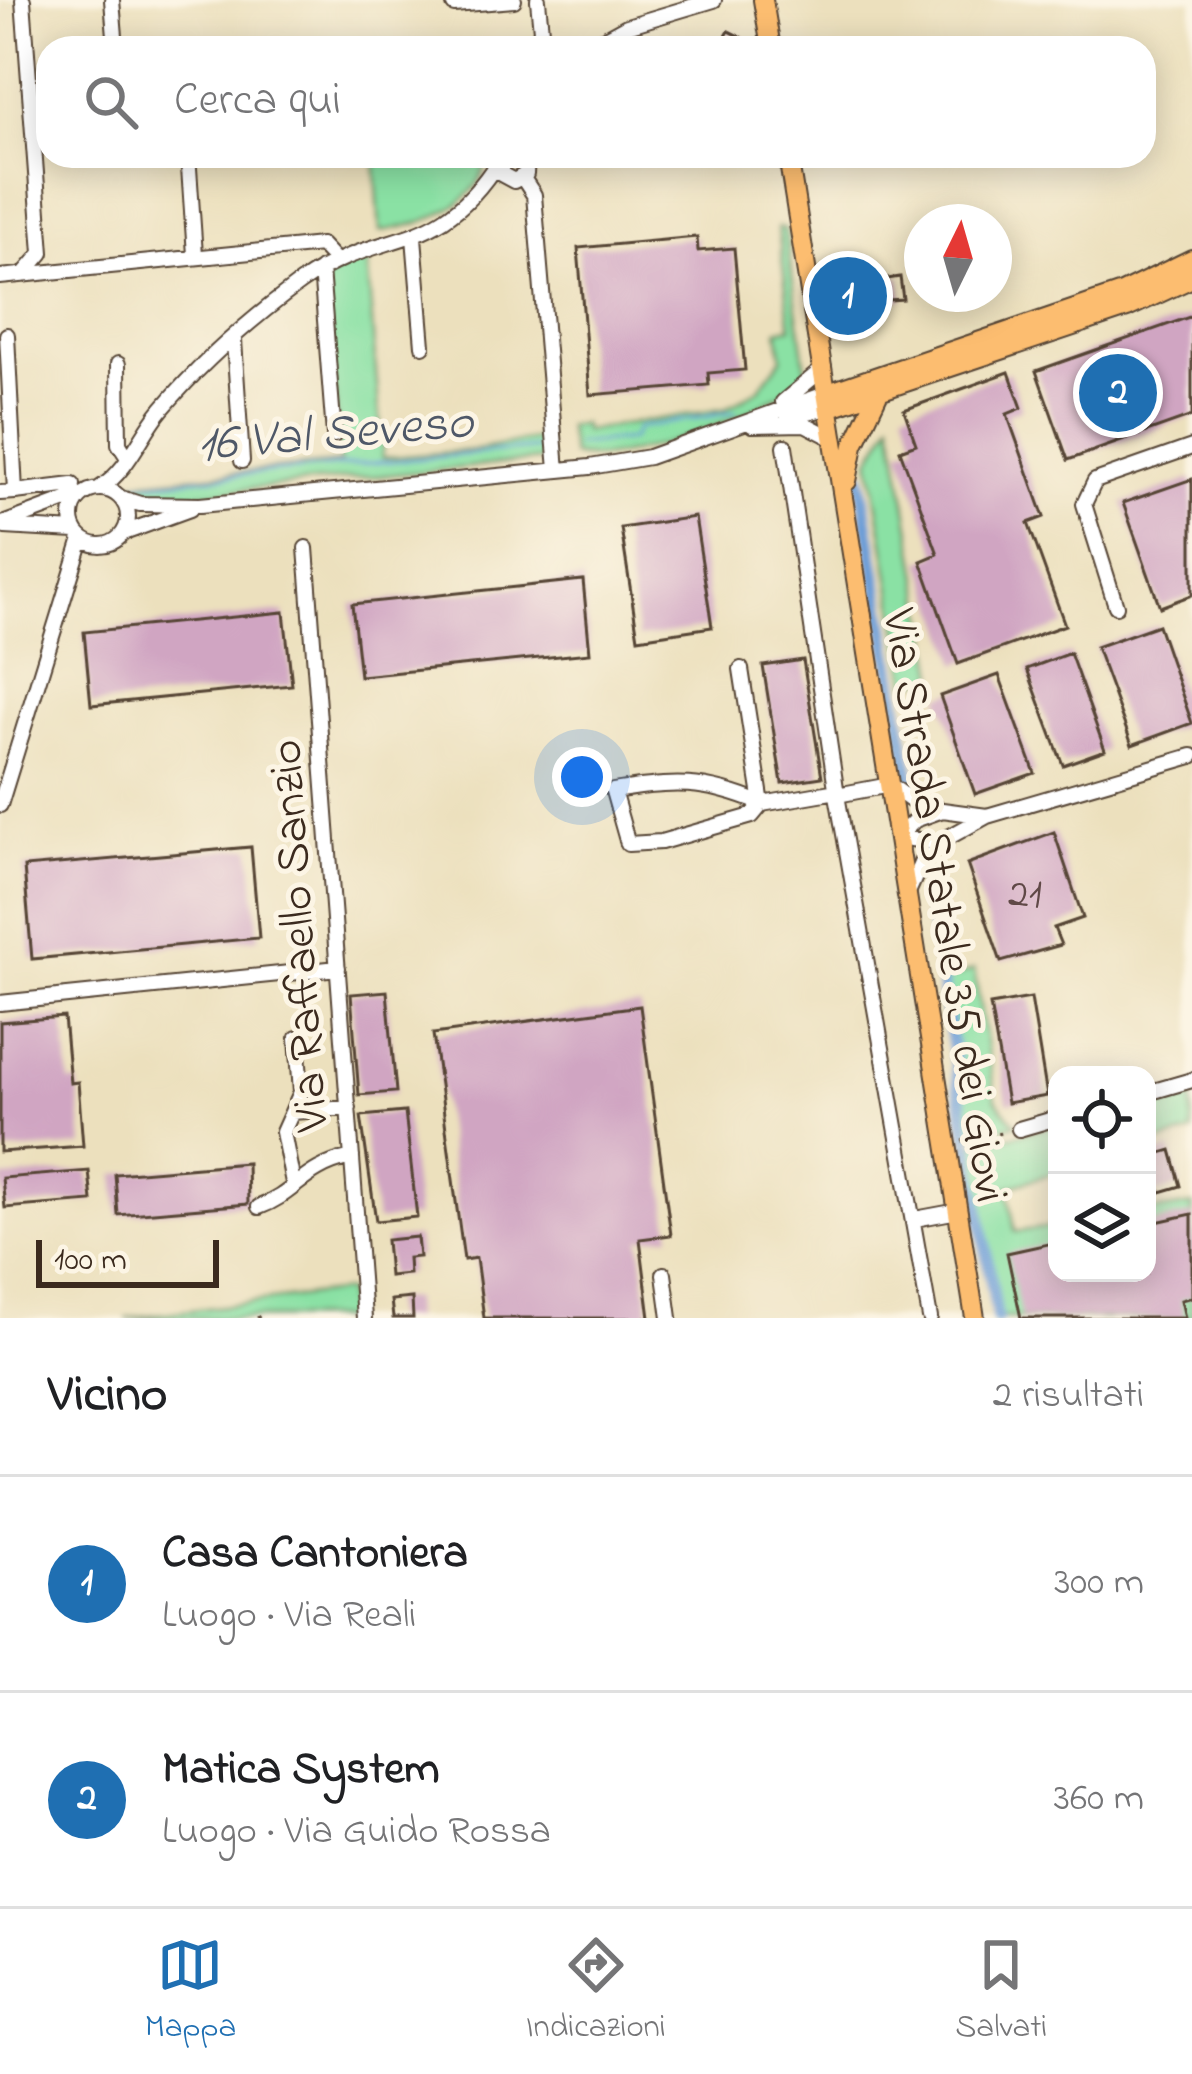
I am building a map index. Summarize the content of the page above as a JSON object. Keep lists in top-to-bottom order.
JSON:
{
  "streets": {
    "main road": ["Via Strada Statale 35 dei Giovi"],
    "street": ["Via Raffaello Sanzio"]
  },
  "water": ["16 Val Seveso"],
  "house_numbers": ["21"],
  "scale_bar": "100 m",
  "north": "top",
  "page": {
    "search": "Cerca qui",
    "pins": ["1", "2"],
    "scale": "100 m",
    "heading": ["Vicino", "2 risultati"],
    "list": [
      {
        "mark": "1",
        "name": "Casa Cantoniera",
        "note": "Luogo · Via Reali",
        "value": "300 m"
      },
      {
        "mark": "2",
        "name": "Matica System",
        "note": "Luogo · Via Guido Rossa",
        "value": "360 m"
      }
    ],
    "nav": ["Mappa", "Indicazioni", "Salvati"]
  }
}
